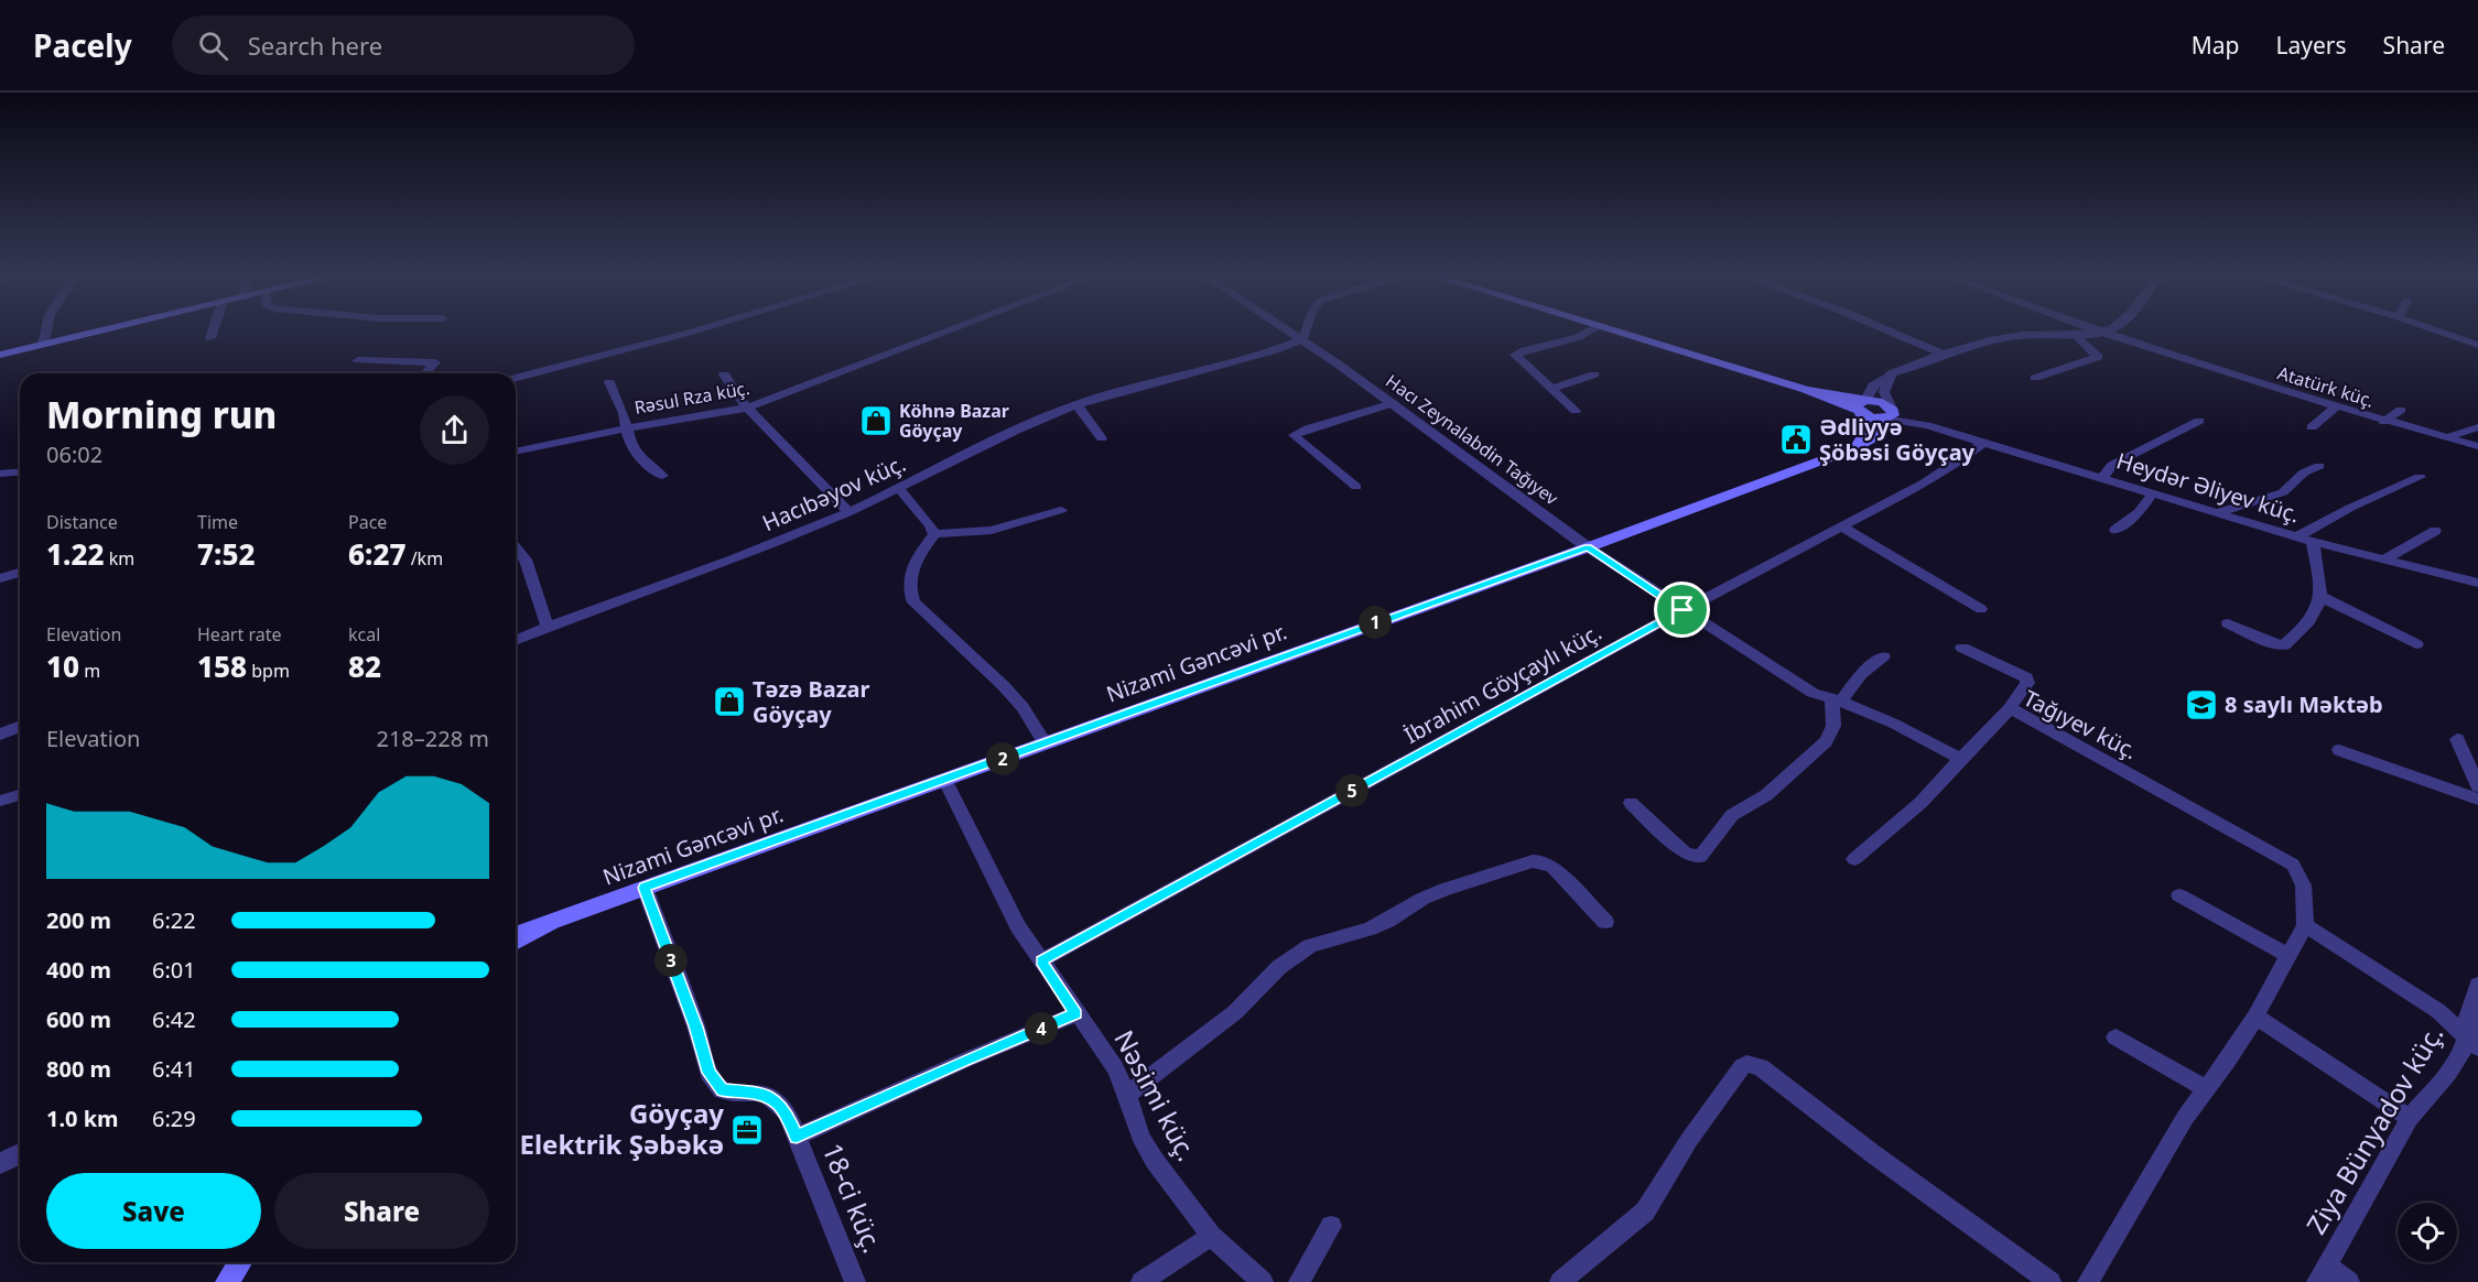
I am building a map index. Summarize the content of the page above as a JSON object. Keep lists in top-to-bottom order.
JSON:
{
  "streets": {
    "main road": ["Nizami Gəncəvi pr."],
    "street": [
      "Atatürk küç.",
      "Rəsul Rza küç.",
      "Hacı Zeynalabdin Tağıyev",
      "Heydər Əliyev küç.",
      "Hacıbəyov küç.",
      "İbrahim Göyçaylı küç.",
      "Tağıyev küç.",
      "Nəsimi küç.",
      "Ziya Bünyadov küç.",
      "18-ci küç."
    ]
  },
  "crossings": [
    ["Hacı Zeynalabdin Tağıyev", "Hacıbəyov küç."],
    ["Hacı Zeynalabdin Tağıyev", "Nizami Gəncəvi pr."],
    ["Heydər Əliyev küç.", "Nizami Gəncəvi pr."],
    ["Heydər Əliyev küç.", "İbrahim Göyçaylı küç."],
    ["Nizami Gəncəvi pr.", "Nəsimi küç."],
    ["Nizami Gəncəvi pr.", "18-ci küç."],
    ["İbrahim Göyçaylı küç.", "Nəsimi küç."]
  ],
  "places": {
    "shop": ["Köhnə Bazar Göyçay", "Təzə Bazar Göyçay"],
    "public building": ["Ədliyyə Şöbəsi Göyçay"],
    "school or university": ["8 saylı Məktəb"],
    "office": ["Göyçay Elektrik Şəbəkə"]
  },
  "page": {
    "header": "Pacely",
    "search": "Search here",
    "nav": ["Map", "Layers", "Share"],
    "heading": ["Morning run", "06:02"],
    "stats": [
      ["Distance", "1.22 km"],
      ["Time", "7:52"],
      ["Pace", "6:27 /km"],
      ["Elevation", "10 m"],
      ["Heart rate", "158 bpm"],
      ["kcal", "82"]
    ],
    "pins": [
      "1",
      "2",
      "5",
      "3",
      "4"
    ],
    "chart": ["Elevation", "218–228 m"],
    "list": [
      {
        "name": "200 m",
        "note": "6:22"
      },
      {
        "name": "400 m",
        "note": "6:01"
      },
      {
        "name": "600 m",
        "note": "6:42"
      },
      {
        "name": "800 m",
        "note": "6:41"
      },
      {
        "name": "1.0 km",
        "note": "6:29"
      }
    ],
    "buttons": ["Save", "Share"]
  }
}
